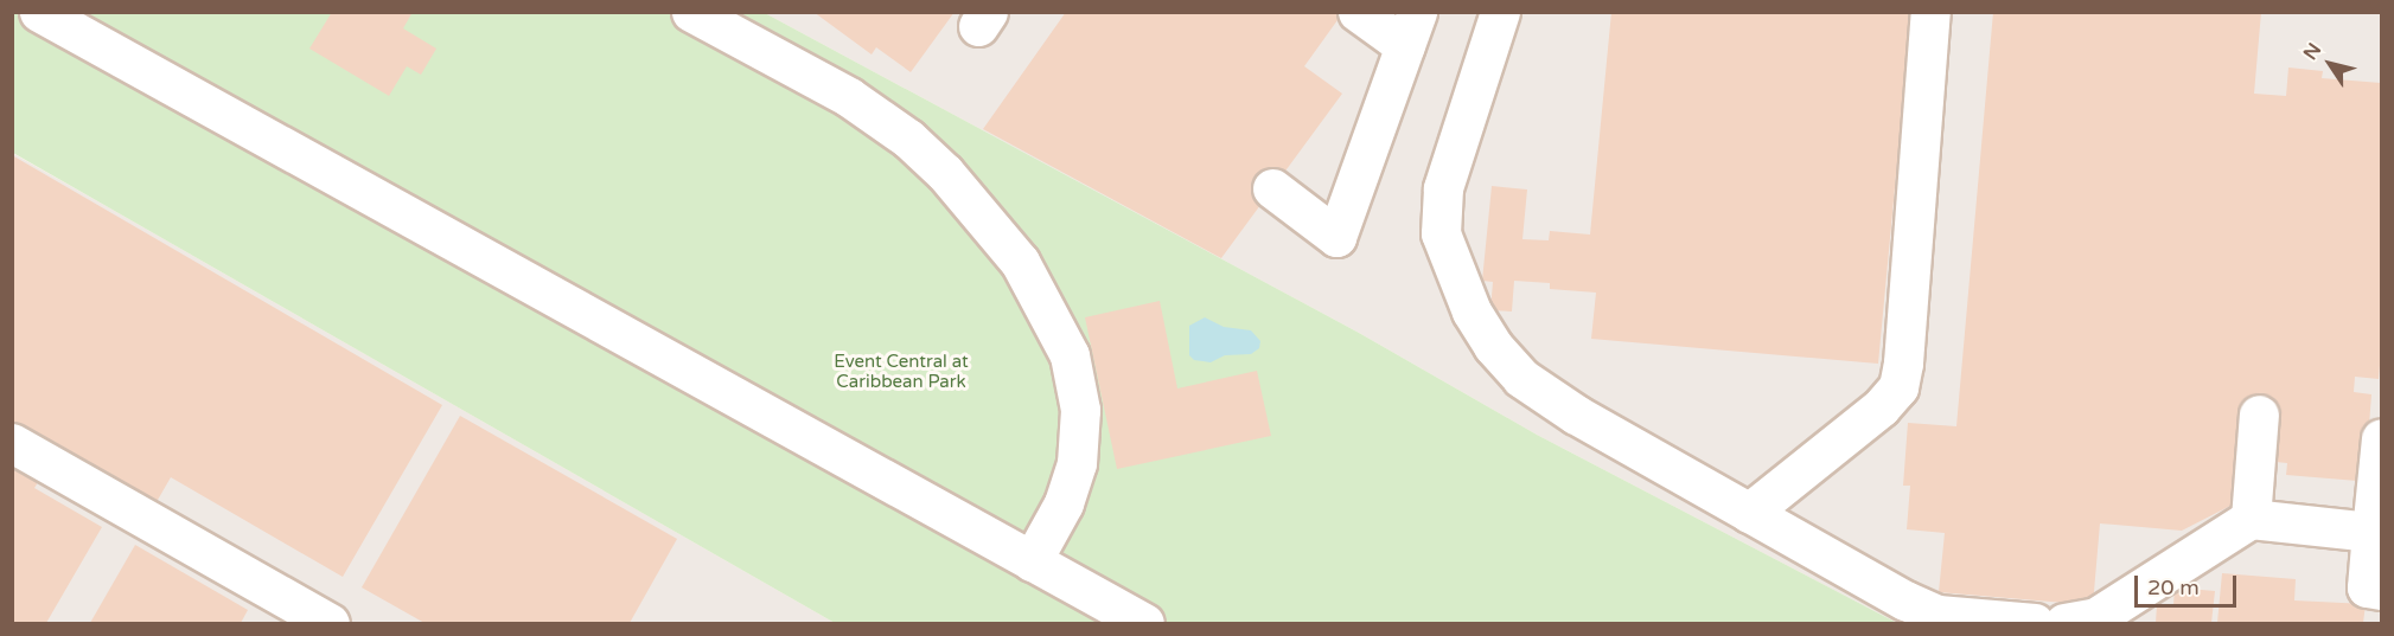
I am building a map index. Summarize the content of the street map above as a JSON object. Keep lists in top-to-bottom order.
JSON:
{
  "parks": ["Event Central at Caribbean Park"],
  "scale_bar": "20 m",
  "north": "top left"
}
